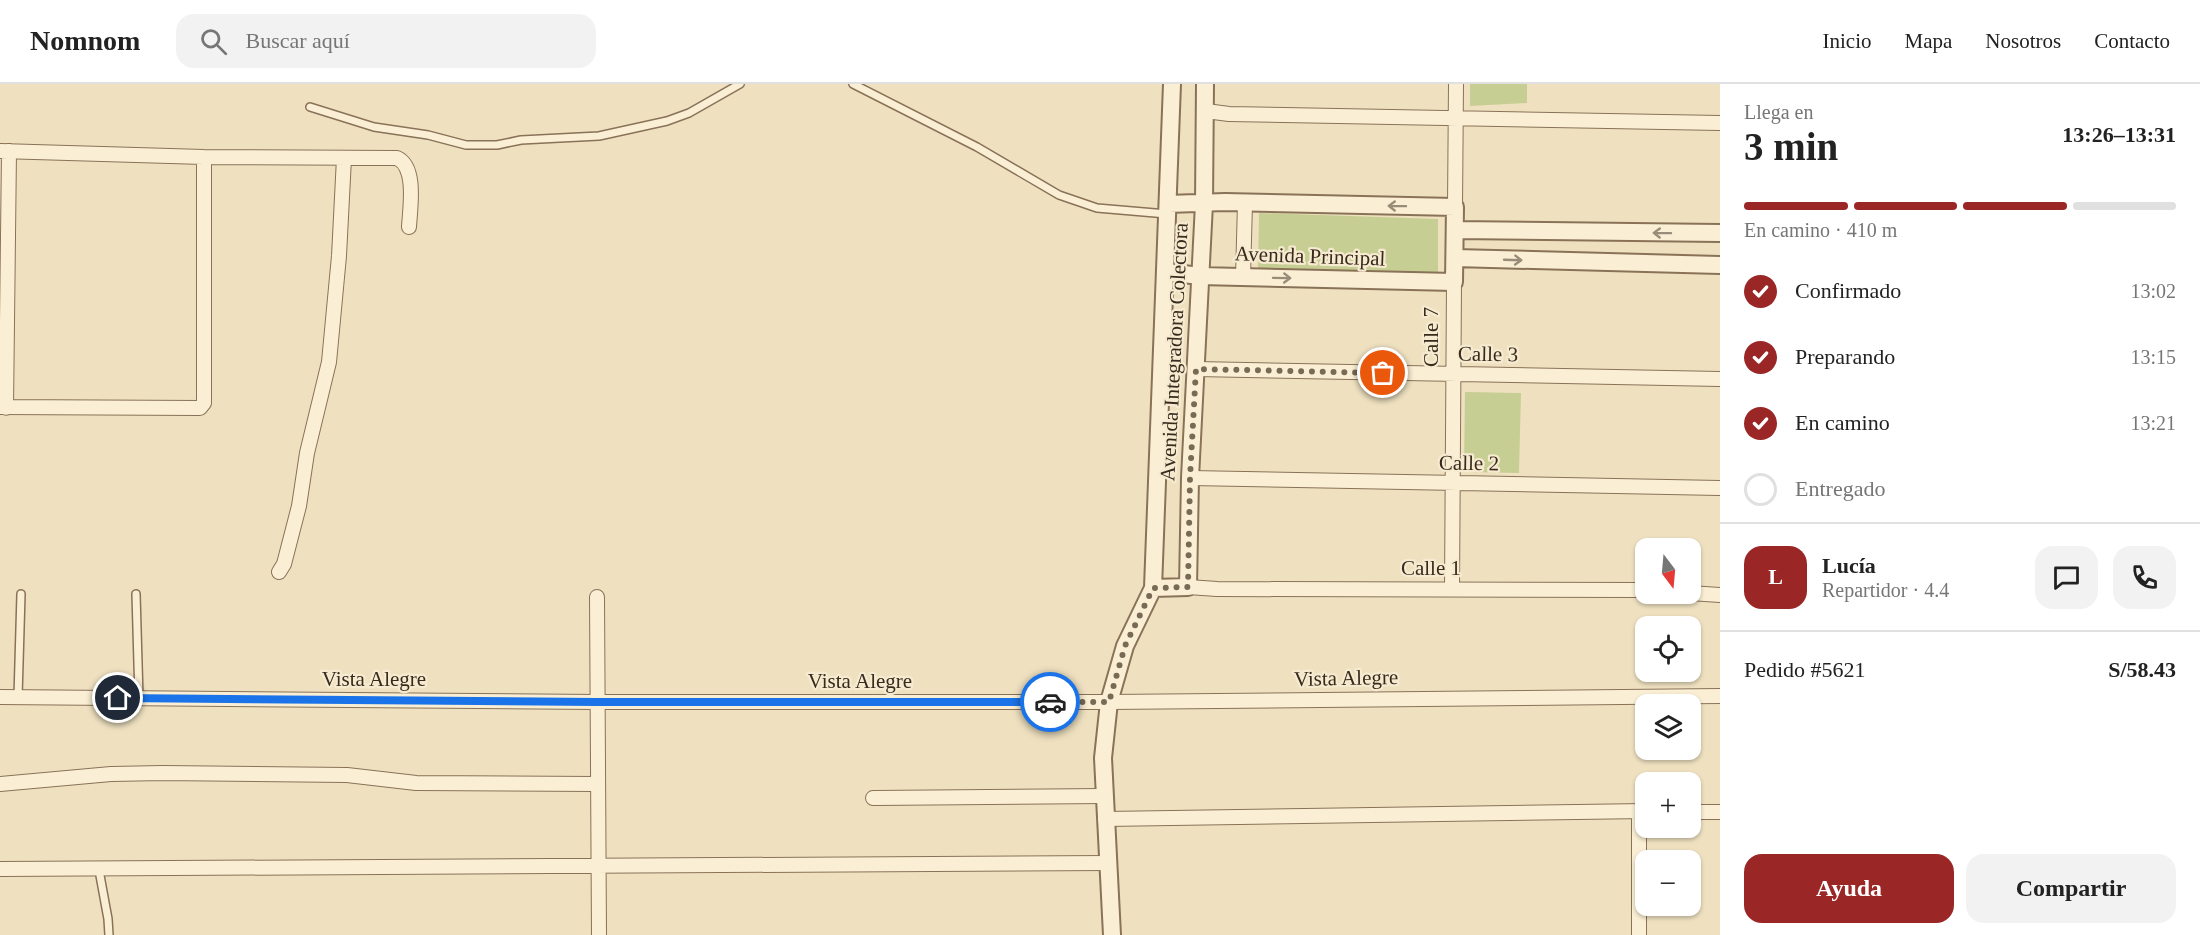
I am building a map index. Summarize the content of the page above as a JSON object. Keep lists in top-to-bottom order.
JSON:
{
  "streets": {
    "street": [
      "Avenida Principal",
      "Calle 7",
      "Avenida Integradora Colectora",
      "Calle 3",
      "Calle 2",
      "Calle 1",
      "Vista Alegre"
    ]
  },
  "crossings": [
    ["Avenida Principal", "Calle 7"],
    ["Avenida Principal", "Avenida Integradora Colectora"],
    ["Calle 7", "Calle 3"],
    ["Calle 7", "Calle 2"],
    ["Calle 7", "Calle 1"],
    ["Avenida Integradora Colectora", "Calle 3"],
    ["Avenida Integradora Colectora", "Calle 2"],
    ["Avenida Integradora Colectora", "Calle 1"],
    ["Avenida Integradora Colectora", "Vista Alegre"]
  ],
  "north": "bottom",
  "page": {
    "header": "Nomnom",
    "search": "Buscar aquí",
    "nav": [
      "Inicio",
      "Mapa",
      "Nosotros",
      "Contacto"
    ],
    "heading": ["3 min", "Llega en", "13:26–13:31"],
    "panel": [
      "Lucía",
      "Repartidor · 4.4",
      "Pedido #5621",
      "S/58.43"
    ],
    "bar": "En camino · 410 m",
    "list": [
      ["Confirmado", "13:02"],
      ["Preparando", "13:15"],
      ["En camino", "13:21"],
      "Entregado"
    ],
    "map_buttons": ["+", "−"],
    "round": "L",
    "buttons": ["Ayuda", "Compartir"]
  }
}
